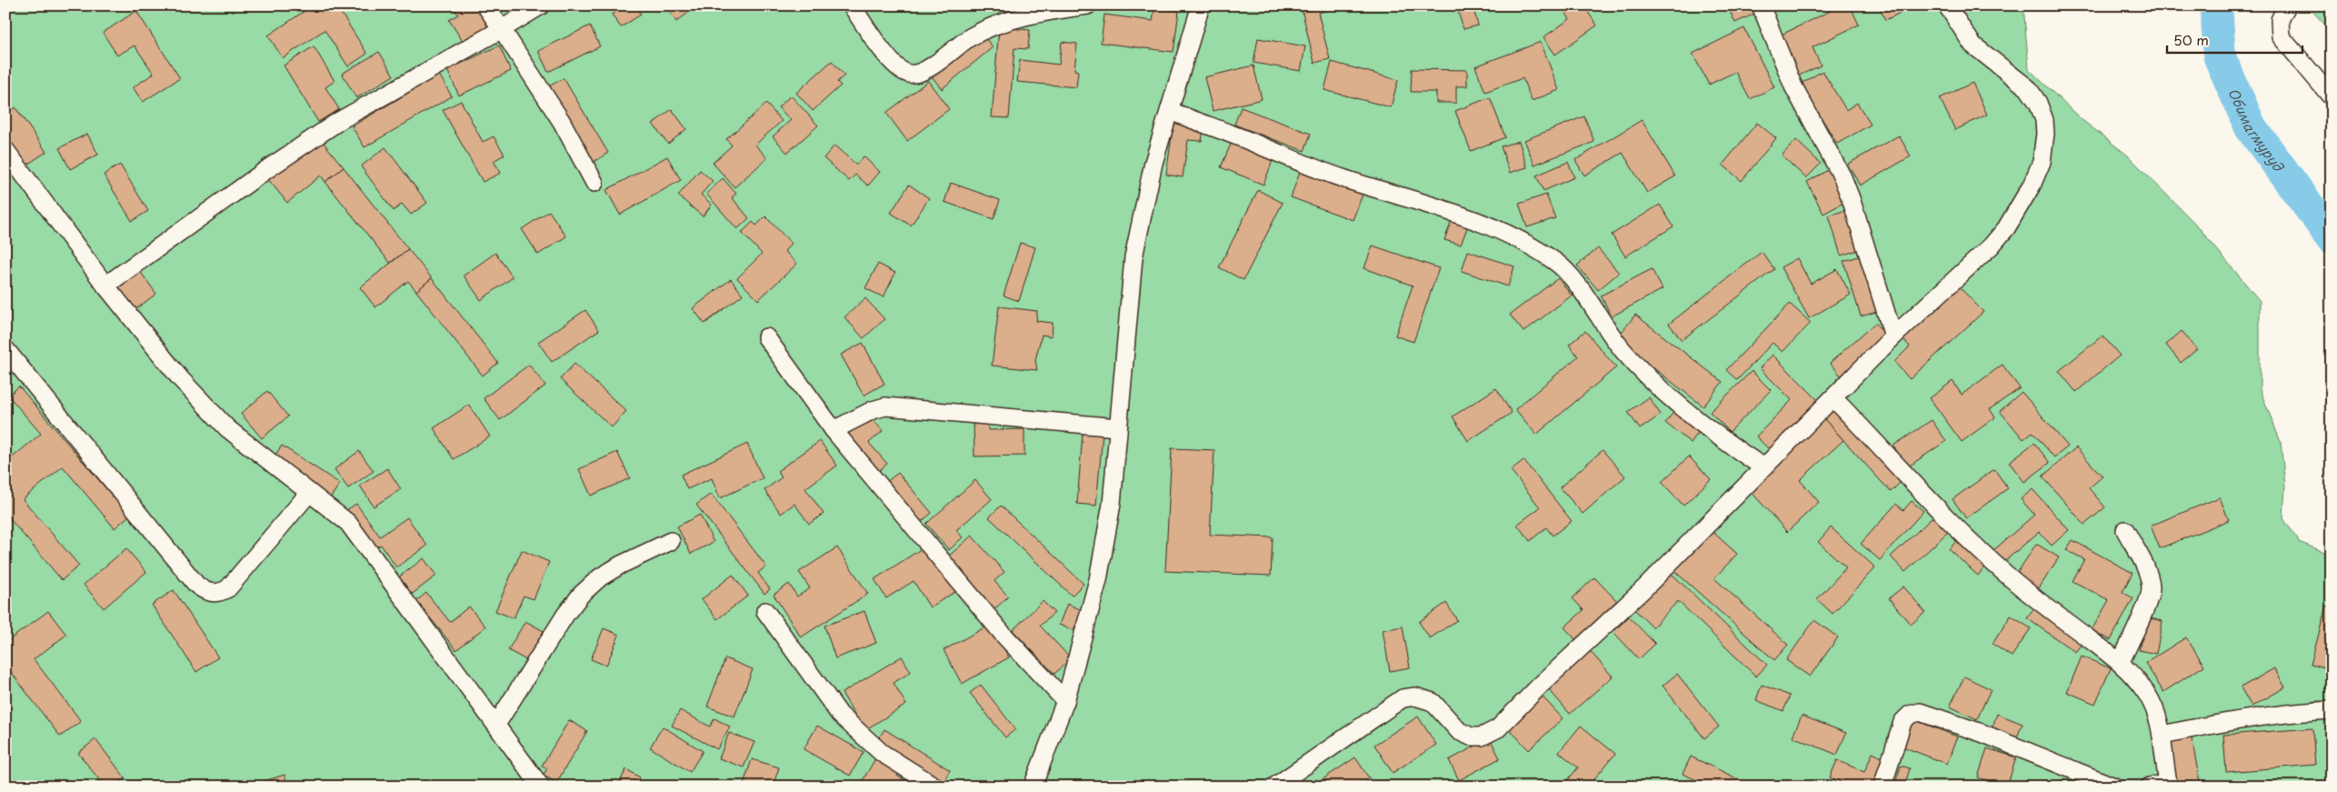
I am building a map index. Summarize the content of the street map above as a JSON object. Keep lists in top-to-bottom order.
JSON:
{
  "water": ["Обимагмуруд"],
  "scale_bar": "50 m"
}
